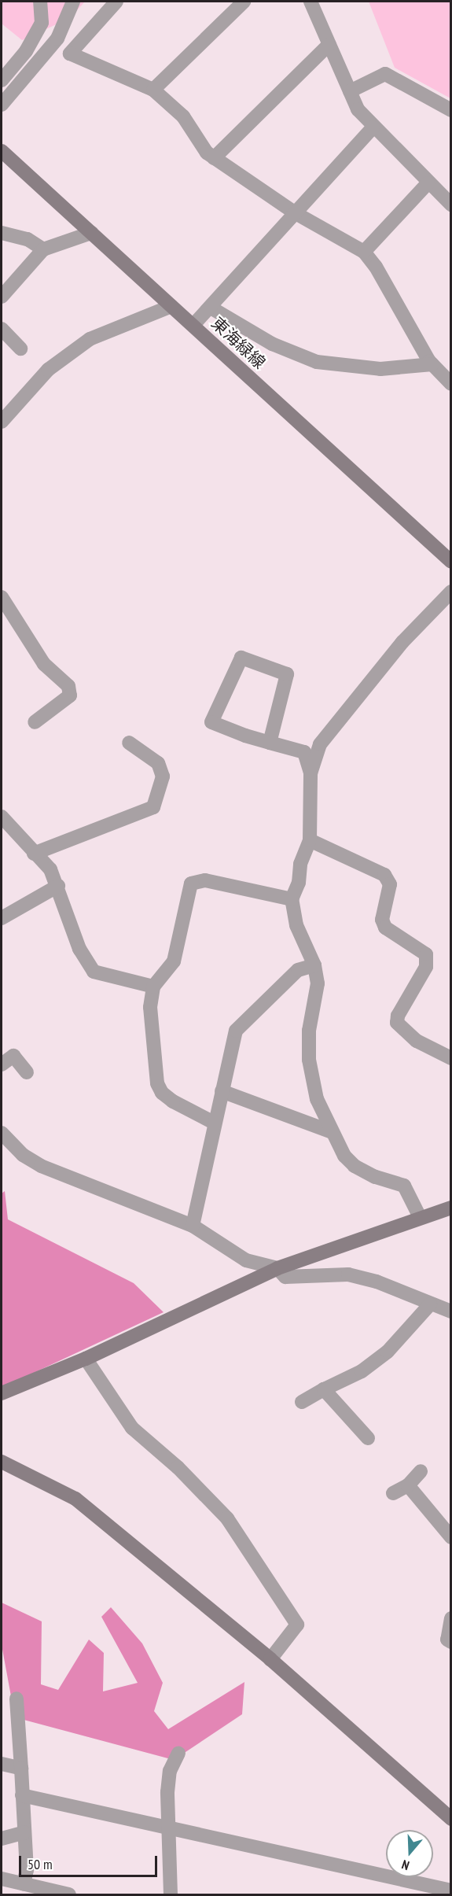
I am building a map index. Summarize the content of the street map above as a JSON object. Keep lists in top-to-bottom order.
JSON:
{
  "streets": {
    "street": ["東海緑線"]
  },
  "scale_bar": "50 m",
  "north": "bottom"
}
